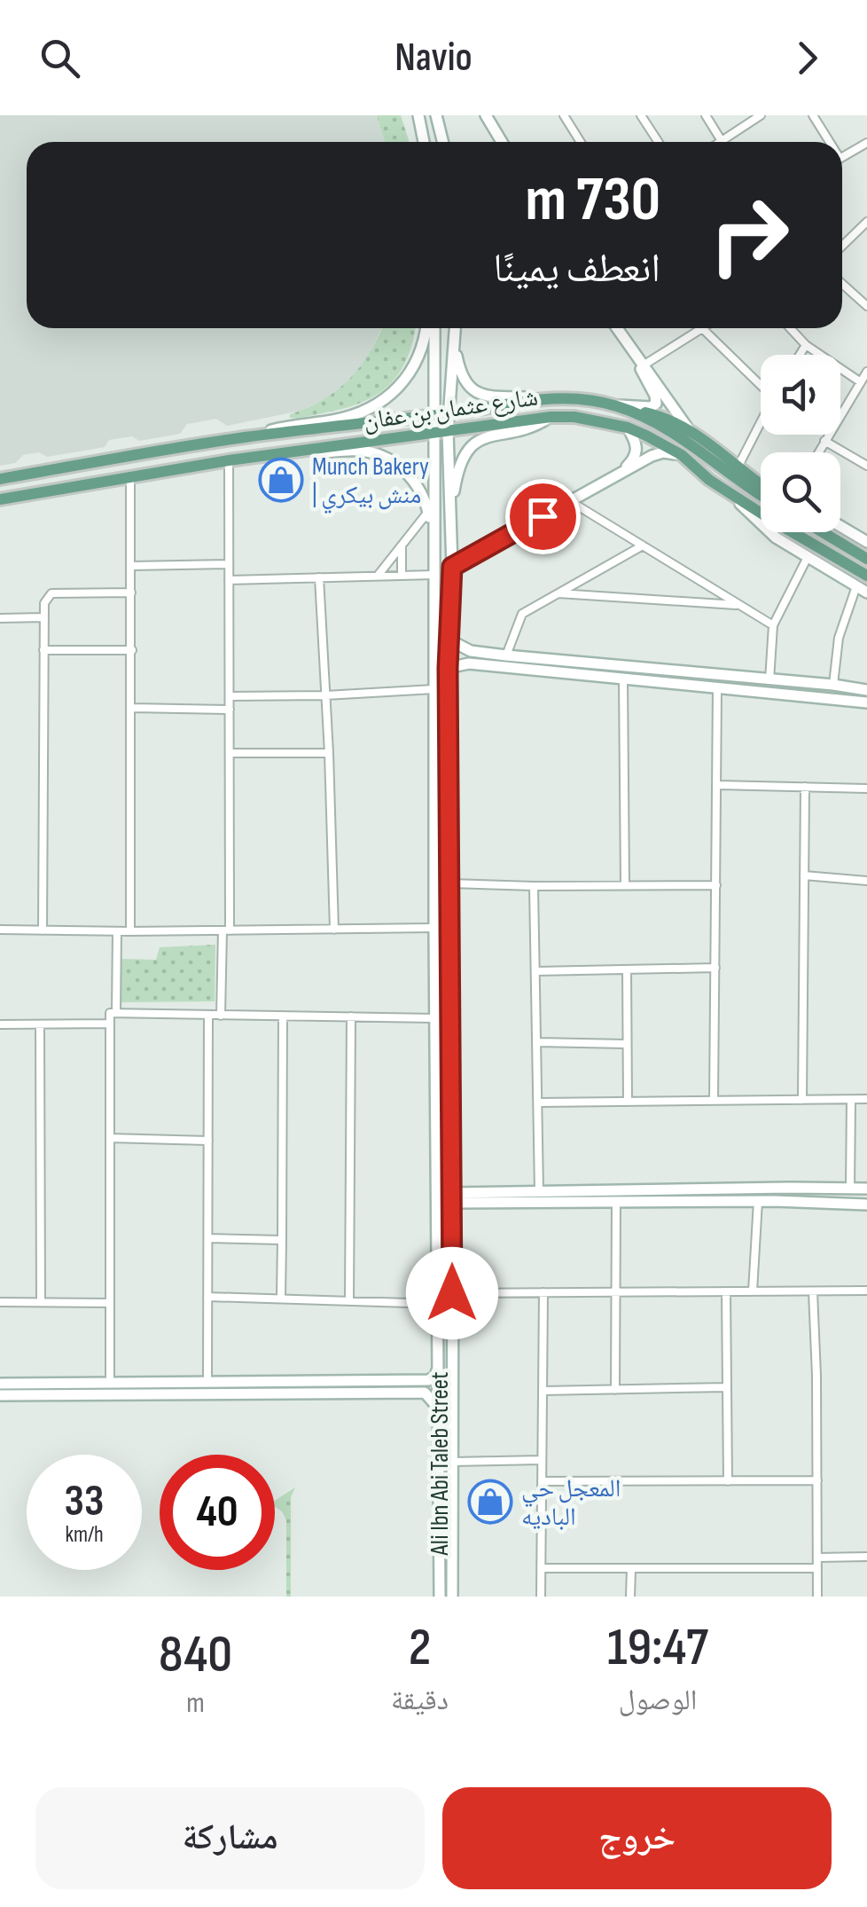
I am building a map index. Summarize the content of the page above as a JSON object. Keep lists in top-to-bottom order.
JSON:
{
  "streets": {
    "main road": ["شارع عثمان بن عفان"],
    "street": ["Ali Ibn Abi Taleb Street"]
  },
  "crossings": [
    ["شارع عثمان بن عفان", "Ali Ibn Abi Taleb Street"]
  ],
  "places": {
    "shop": ["Munch Bakery | منش بيكري", "المعجل حي الباديه"]
  },
  "page": {
    "header": "Navio",
    "turn": ["730 m", "انعطف يمينًا"],
    "speed": "33 km/h",
    "limit": "40",
    "eta": [
      "19:47",
      "الوصول",
      "2",
      "دقيقة",
      "840",
      "m"
    ],
    "buttons": ["خروج", "مشاركة"]
  }
}
